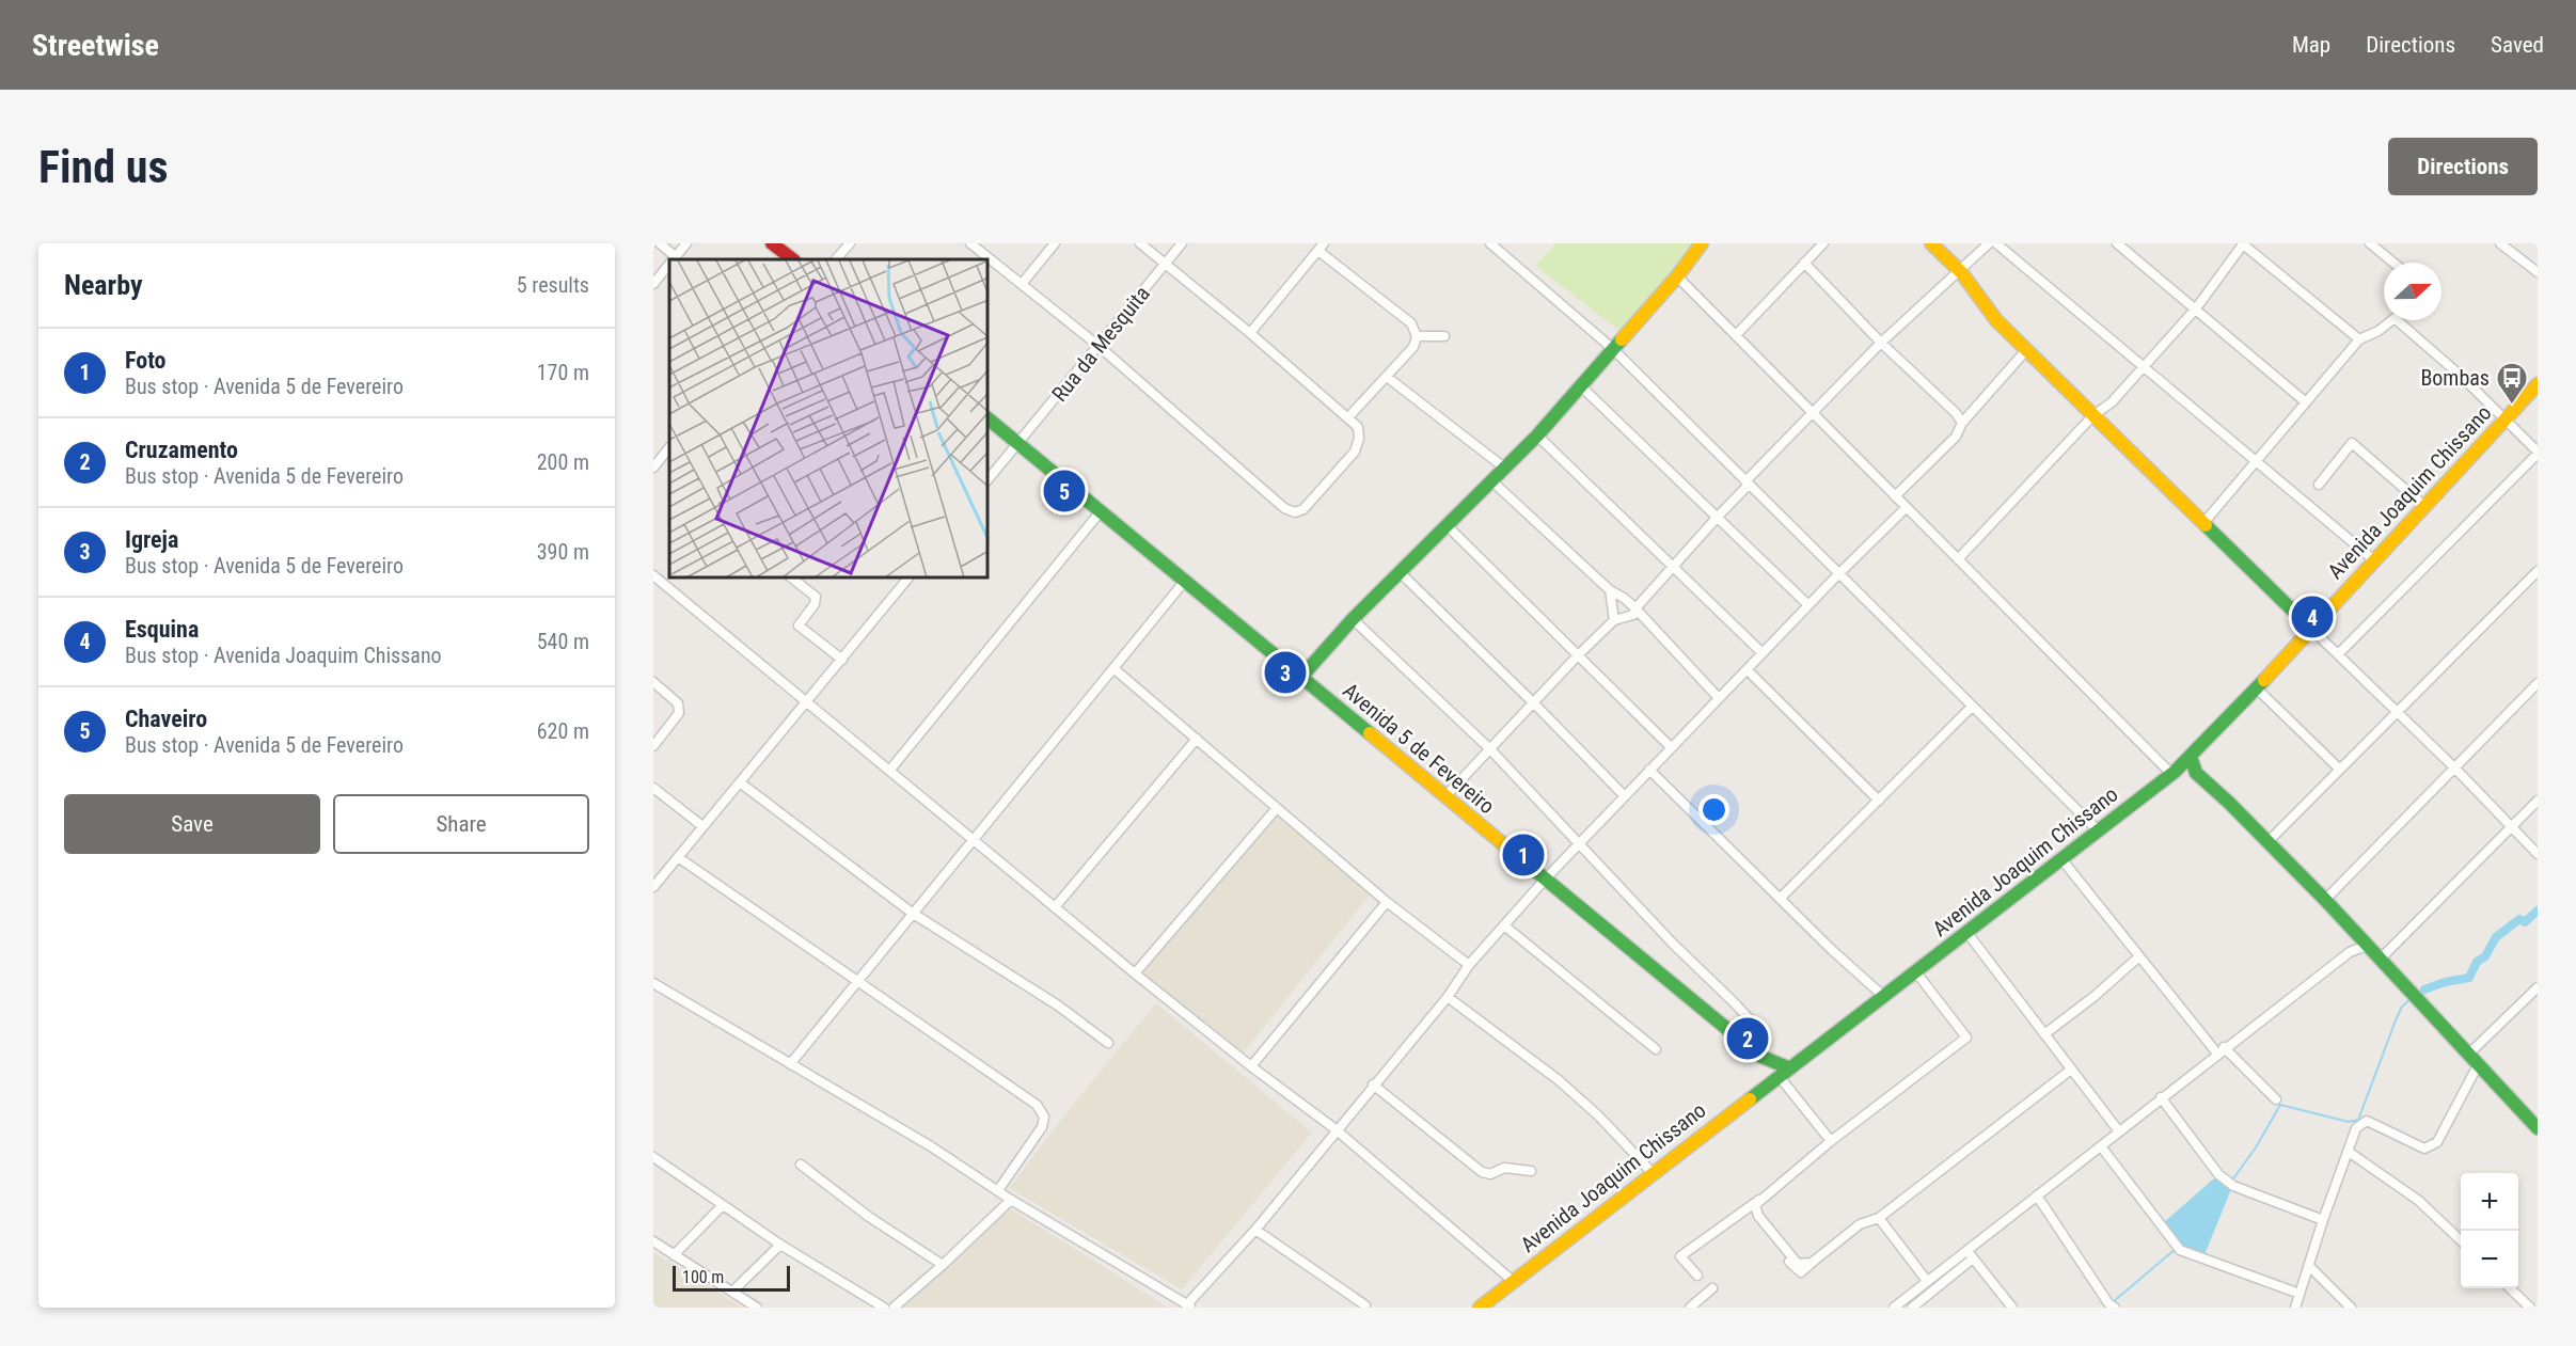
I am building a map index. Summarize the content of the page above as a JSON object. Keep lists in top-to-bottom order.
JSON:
{
  "streets": {
    "street": ["Rua da Mesquita", "Avenida Joaquim Chissano", "Avenida 5 de Fevereiro"]
  },
  "crossings": [
    ["Rua da Mesquita", "Avenida 5 de Fevereiro"],
    ["Avenida Joaquim Chissano", "Avenida 5 de Fevereiro"]
  ],
  "places": {
    "bus stop": ["Bombas"]
  },
  "scale_bar": "100 m",
  "north": "right",
  "page": {
    "header": "Streetwise",
    "nav": ["Map", "Directions", "Saved"],
    "buttons": [
      "Directions",
      ["Save", "Share"]
    ],
    "title": "Find us",
    "heading": ["Nearby", "5 results"],
    "list": [
      {
        "mark": "1",
        "name": "Foto",
        "note": "Bus stop · Avenida 5 de Fevereiro",
        "value": "170 m"
      },
      {
        "mark": "2",
        "name": "Cruzamento",
        "note": "Bus stop · Avenida 5 de Fevereiro",
        "value": "200 m"
      },
      {
        "mark": "3",
        "name": "Igreja",
        "note": "Bus stop · Avenida 5 de Fevereiro",
        "value": "390 m"
      },
      {
        "mark": "4",
        "name": "Esquina",
        "note": "Bus stop · Avenida Joaquim Chissano",
        "value": "540 m"
      },
      {
        "mark": "5",
        "name": "Chaveiro",
        "note": "Bus stop · Avenida 5 de Fevereiro",
        "value": "620 m"
      }
    ],
    "pins": [
      "5",
      "4",
      "3",
      "1",
      "2"
    ],
    "map_buttons": ["+", "−"],
    "scale": "100 m"
  }
}
